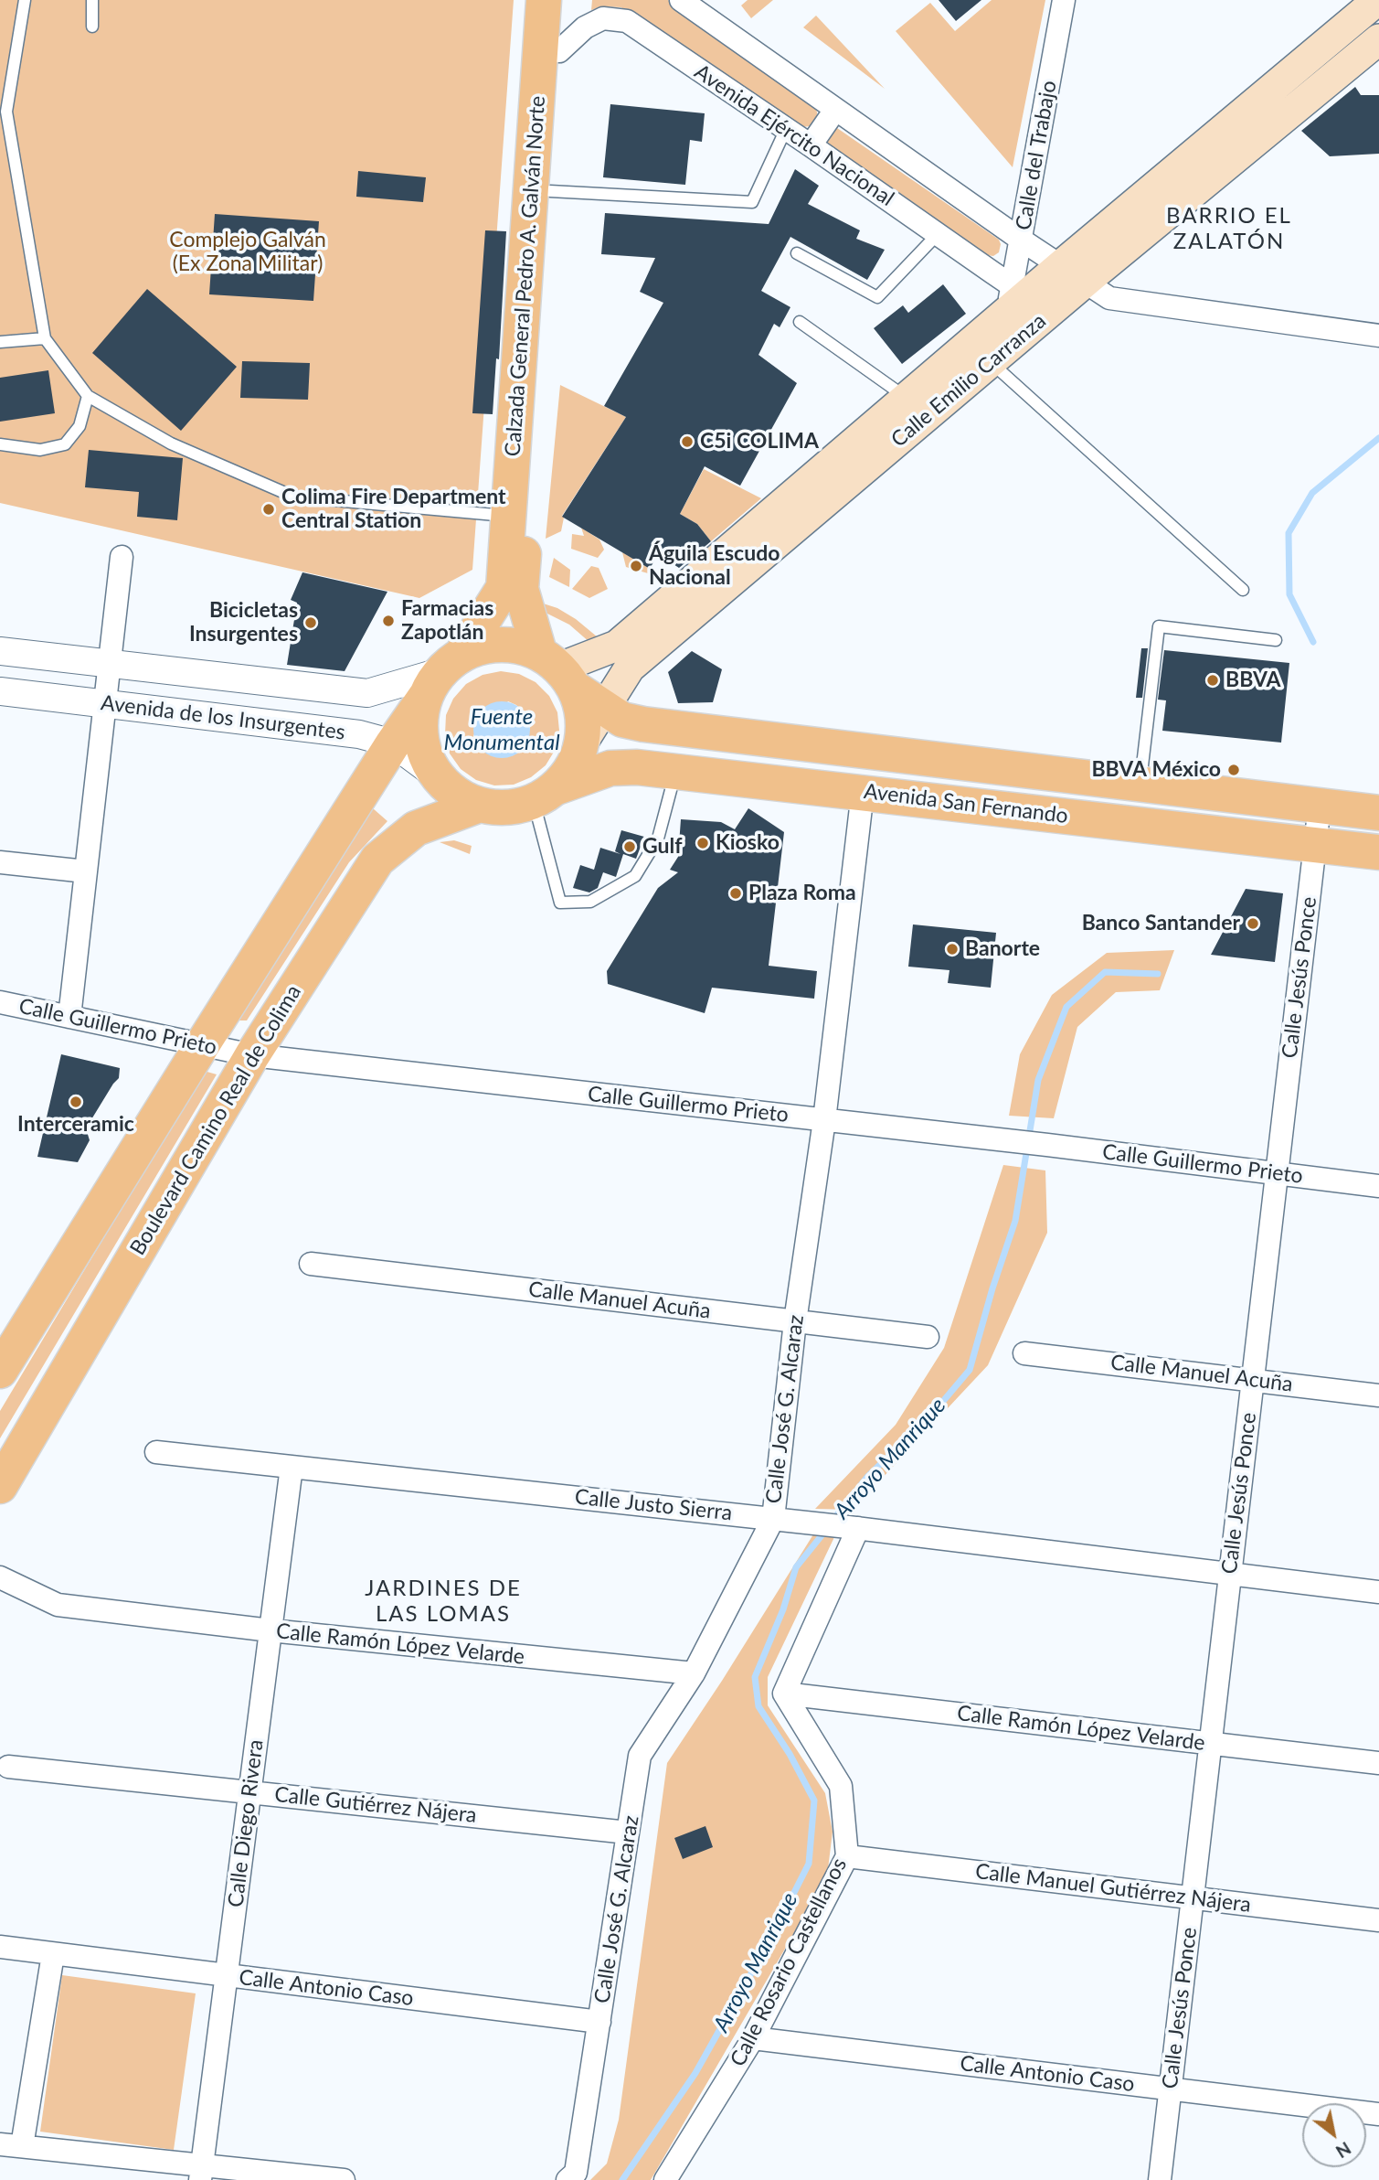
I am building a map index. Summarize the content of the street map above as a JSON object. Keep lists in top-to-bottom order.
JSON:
{
  "streets": {
    "main road": [
      "Calzada General Pedro A. Galván Norte",
      "Calle Emilio Carranza",
      "Avenida San Fernando",
      "Boulevard Camino Real de Colima"
    ],
    "street": [
      "Avenida Ejército Nacional",
      "Calle del Trabajo",
      "Avenida de los Insurgentes",
      "Calle Jesús Ponce",
      "Calle Guillermo Prieto",
      "Calle Manuel Acuña",
      "Calle José G. Alcaraz",
      "Calle Justo Sierra",
      "Calle Ramón López Velarde",
      "Calle Gutiérrez Nájera",
      "Calle Diego Rivera",
      "Calle Manuel Gutiérrez Nájera",
      "Calle Rosario Castellanos",
      "Calle Antonio Caso"
    ]
  },
  "crossings": [
    ["Avenida Ejército Nacional", "Calle del Trabajo"],
    ["Avenida Ejército Nacional", "Calzada General Pedro A. Galván Norte"],
    ["Avenida Ejército Nacional", "Calle Emilio Carranza"],
    ["Calle del Trabajo", "Calle Emilio Carranza"],
    ["Calzada General Pedro A. Galván Norte", "Calle Emilio Carranza"],
    ["Calzada General Pedro A. Galván Norte", "Avenida de los Insurgentes"],
    ["Calzada General Pedro A. Galván Norte", "Avenida San Fernando"],
    ["Calzada General Pedro A. Galván Norte", "Boulevard Camino Real de Colima"],
    ["Calle Emilio Carranza", "Avenida de los Insurgentes"],
    ["Calle Emilio Carranza", "Avenida San Fernando"],
    ["Calle Emilio Carranza", "Boulevard Camino Real de Colima"],
    ["Avenida de los Insurgentes", "Avenida San Fernando"],
    ["Avenida de los Insurgentes", "Boulevard Camino Real de Colima"],
    ["Avenida San Fernando", "Calle Jesús Ponce"],
    ["Avenida San Fernando", "Boulevard Camino Real de Colima"],
    ["Avenida San Fernando", "Calle José G. Alcaraz"],
    ["Calle Jesús Ponce", "Calle Guillermo Prieto"],
    ["Calle Jesús Ponce", "Calle Manuel Acuña"],
    ["Calle Jesús Ponce", "Calle Justo Sierra"],
    ["Calle Jesús Ponce", "Calle Ramón López Velarde"],
    ["Calle Jesús Ponce", "Calle Manuel Gutiérrez Nájera"],
    ["Calle Jesús Ponce", "Calle Antonio Caso"],
    ["Calle Guillermo Prieto", "Boulevard Camino Real de Colima"],
    ["Calle Guillermo Prieto", "Calle José G. Alcaraz"],
    ["Calle Manuel Acuña", "Calle José G. Alcaraz"],
    ["Calle José G. Alcaraz", "Calle Justo Sierra"],
    ["Calle José G. Alcaraz", "Calle Ramón López Velarde"],
    ["Calle José G. Alcaraz", "Calle Gutiérrez Nájera"],
    ["Calle José G. Alcaraz", "Calle Antonio Caso"],
    ["Calle Justo Sierra", "Calle Diego Rivera"],
    ["Calle Ramón López Velarde", "Calle Diego Rivera"],
    ["Calle Ramón López Velarde", "Calle Rosario Castellanos"],
    ["Calle Gutiérrez Nájera", "Calle Diego Rivera"],
    ["Calle Diego Rivera", "Calle Antonio Caso"],
    ["Calle Manuel Gutiérrez Nájera", "Calle Rosario Castellanos"],
    ["Calle Rosario Castellanos", "Calle Antonio Caso"]
  ],
  "districts": ["BARRIO EL ZALATÓN", "JARDINES DE LAS LOMAS"],
  "water": ["Fuente Monumental", "Arroyo Manrique"],
  "parks": ["Complejo Galván (Ex Zona Militar)"],
  "places": [
    "C5i COLIMA",
    "Colima Fire Department Central Station",
    "Águila Escudo Nacional",
    "Farmacias Zapotlán",
    "Bicicletas Insurgentes",
    "BBVA",
    "BBVA México",
    "Kiosko",
    "Gulf",
    "Plaza Roma",
    "Banco Santander",
    "Banorte",
    "Interceramic"
  ],
  "north": "bottom right"
}
